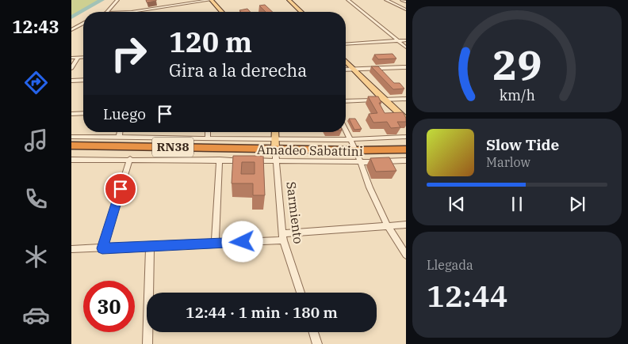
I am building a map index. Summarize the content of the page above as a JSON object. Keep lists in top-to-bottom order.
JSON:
{
  "streets": {
    "highway": ["RN38"],
    "main road": ["Sarmiento"],
    "street": ["Amadeo Sabattini"]
  },
  "crossings": [
    ["RN38", "Sarmiento"],
    ["Amadeo Sabattini", "Sarmiento"]
  ],
  "page": {
    "tabs": "12:43",
    "turn": ["120 m", "Gira a la derecha"],
    "then": "Luego",
    "song": ["Slow Tide", "Marlow"],
    "tile": ["Llegada", "12:44"],
    "limit": "30",
    "trip": "12:44 · 1 min · 180 m",
    "gauge": ["29", "km/h"]
  }
}
